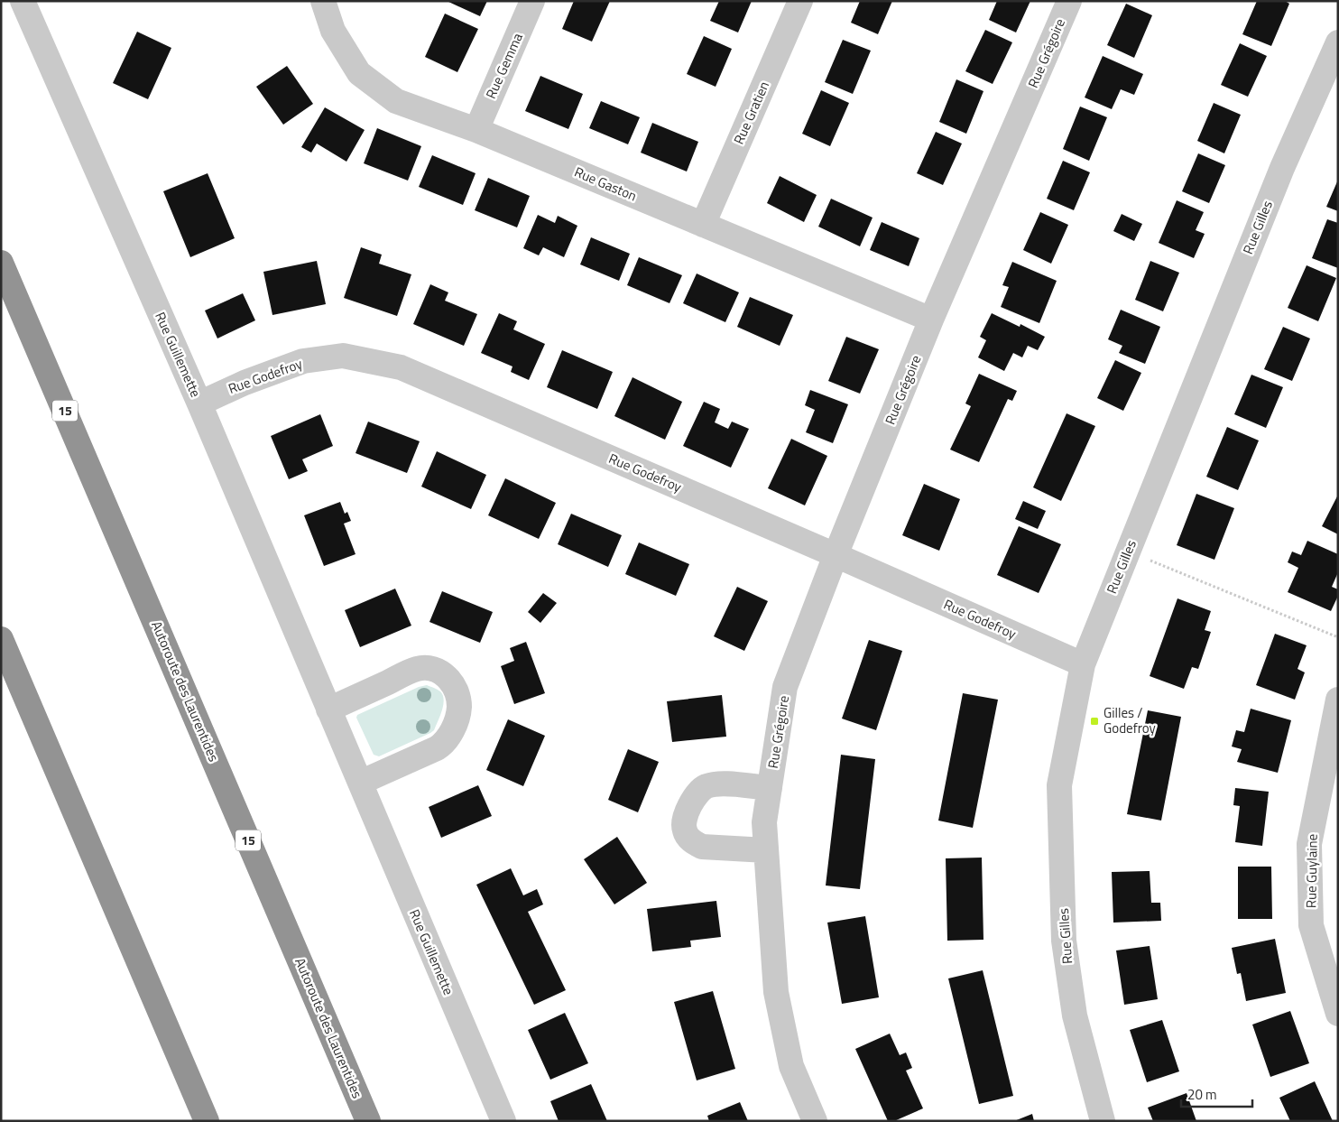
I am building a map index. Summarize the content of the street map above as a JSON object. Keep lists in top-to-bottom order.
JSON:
{
  "streets": {
    "highway": ["15", "Autoroute des Laurentides"],
    "street": [
      "Rue Grégoire",
      "Rue Gemma",
      "Rue Gratien",
      "Rue Gaston",
      "Rue Gilles",
      "Rue Guillemette",
      "Rue Godefroy",
      "Rue Guylaine"
    ]
  },
  "crossings": [
    ["Rue Grégoire", "Rue Gaston"],
    ["Rue Grégoire", "Rue Godefroy"],
    ["Rue Gemma", "Rue Gaston"],
    ["Rue Gratien", "Rue Gaston"],
    ["Rue Gilles", "Rue Godefroy"],
    ["Rue Guillemette", "Rue Godefroy"]
  ],
  "places": {
    "transit": ["Gilles / Godefroy"]
  },
  "scale_bar": "20 m"
}
